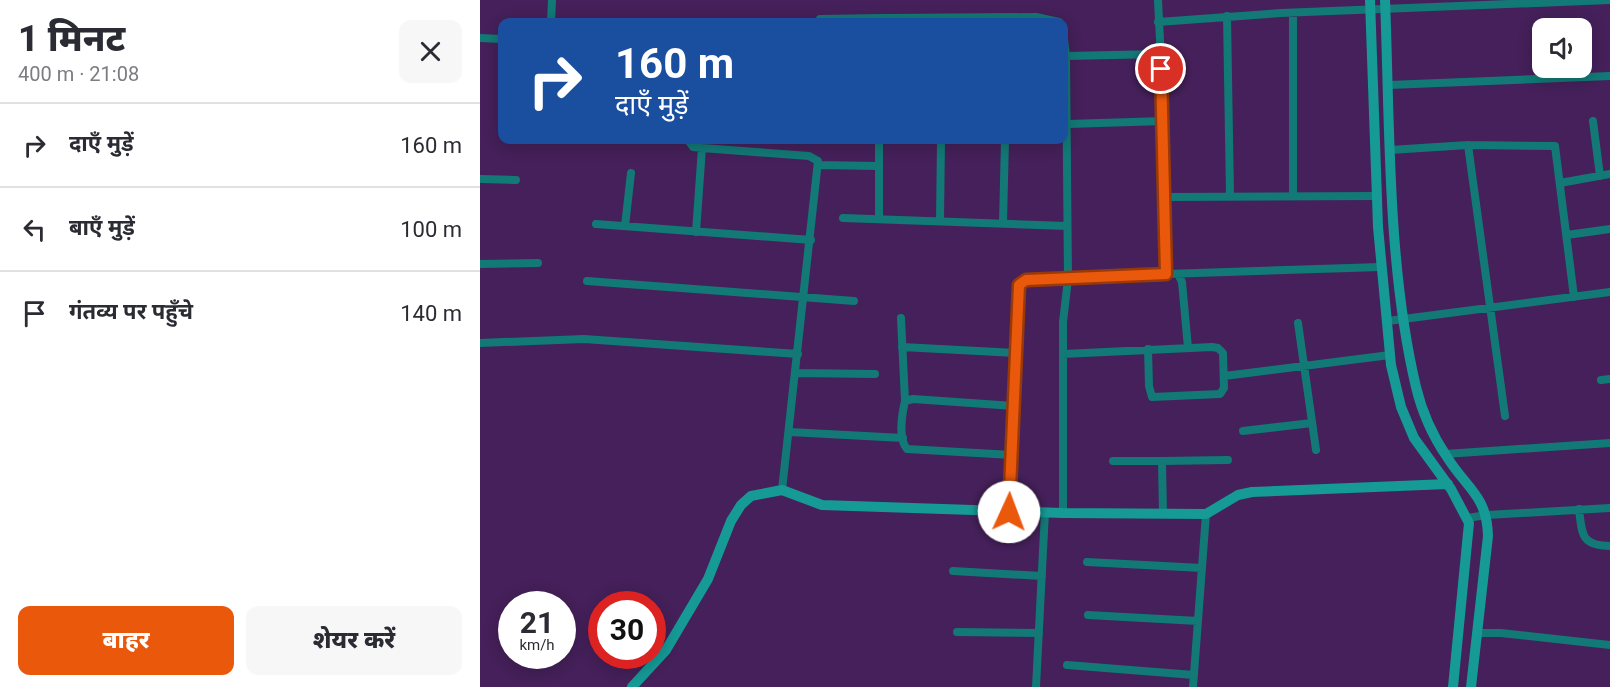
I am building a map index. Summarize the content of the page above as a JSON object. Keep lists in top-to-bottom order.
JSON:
{
  "page": {
    "heading": ["1 मिनट", "400 m · 21:08"],
    "turn": ["160 m", "दाएँ मुड़ें"],
    "list": [
      {
        "name": "दाएँ मुड़ें",
        "value": "160 m"
      },
      {
        "name": "बाएँ मुड़ें",
        "value": "100 m"
      },
      {
        "name": "गंतव्य पर पहुँचे",
        "value": "140 m"
      }
    ],
    "speed": "21 km/h",
    "limit": "30",
    "buttons": ["बाहर", "शेयर करें"]
  }
}
